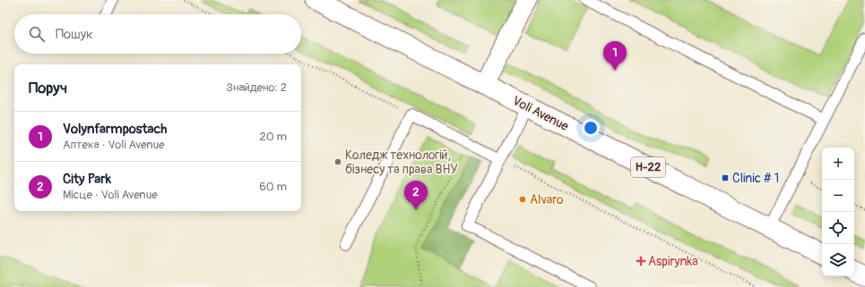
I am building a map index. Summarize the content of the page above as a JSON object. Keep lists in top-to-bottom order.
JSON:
{
  "streets": {
    "main road": ["Voli Avenue", "Н-22"]
  },
  "places": {
    "other": ["Коледж технологій, бізнесу та права ВНУ", "Alvaro"],
    "transit": ["Clinic # 1"],
    "health": ["Aspirynka"]
  },
  "page": {
    "search": "Пошук",
    "pins": ["1", "2"],
    "heading": ["Поруч", "Знайдено: 2"],
    "list": [
      {
        "mark": "1",
        "name": "Volynfarmpostach",
        "note": "Аптека · Voli Avenue",
        "value": "20 m"
      },
      {
        "mark": "2",
        "name": "City Park",
        "note": "Місце · Voli Avenue",
        "value": "60 m"
      }
    ],
    "map_buttons": ["+", "−"]
  }
}
